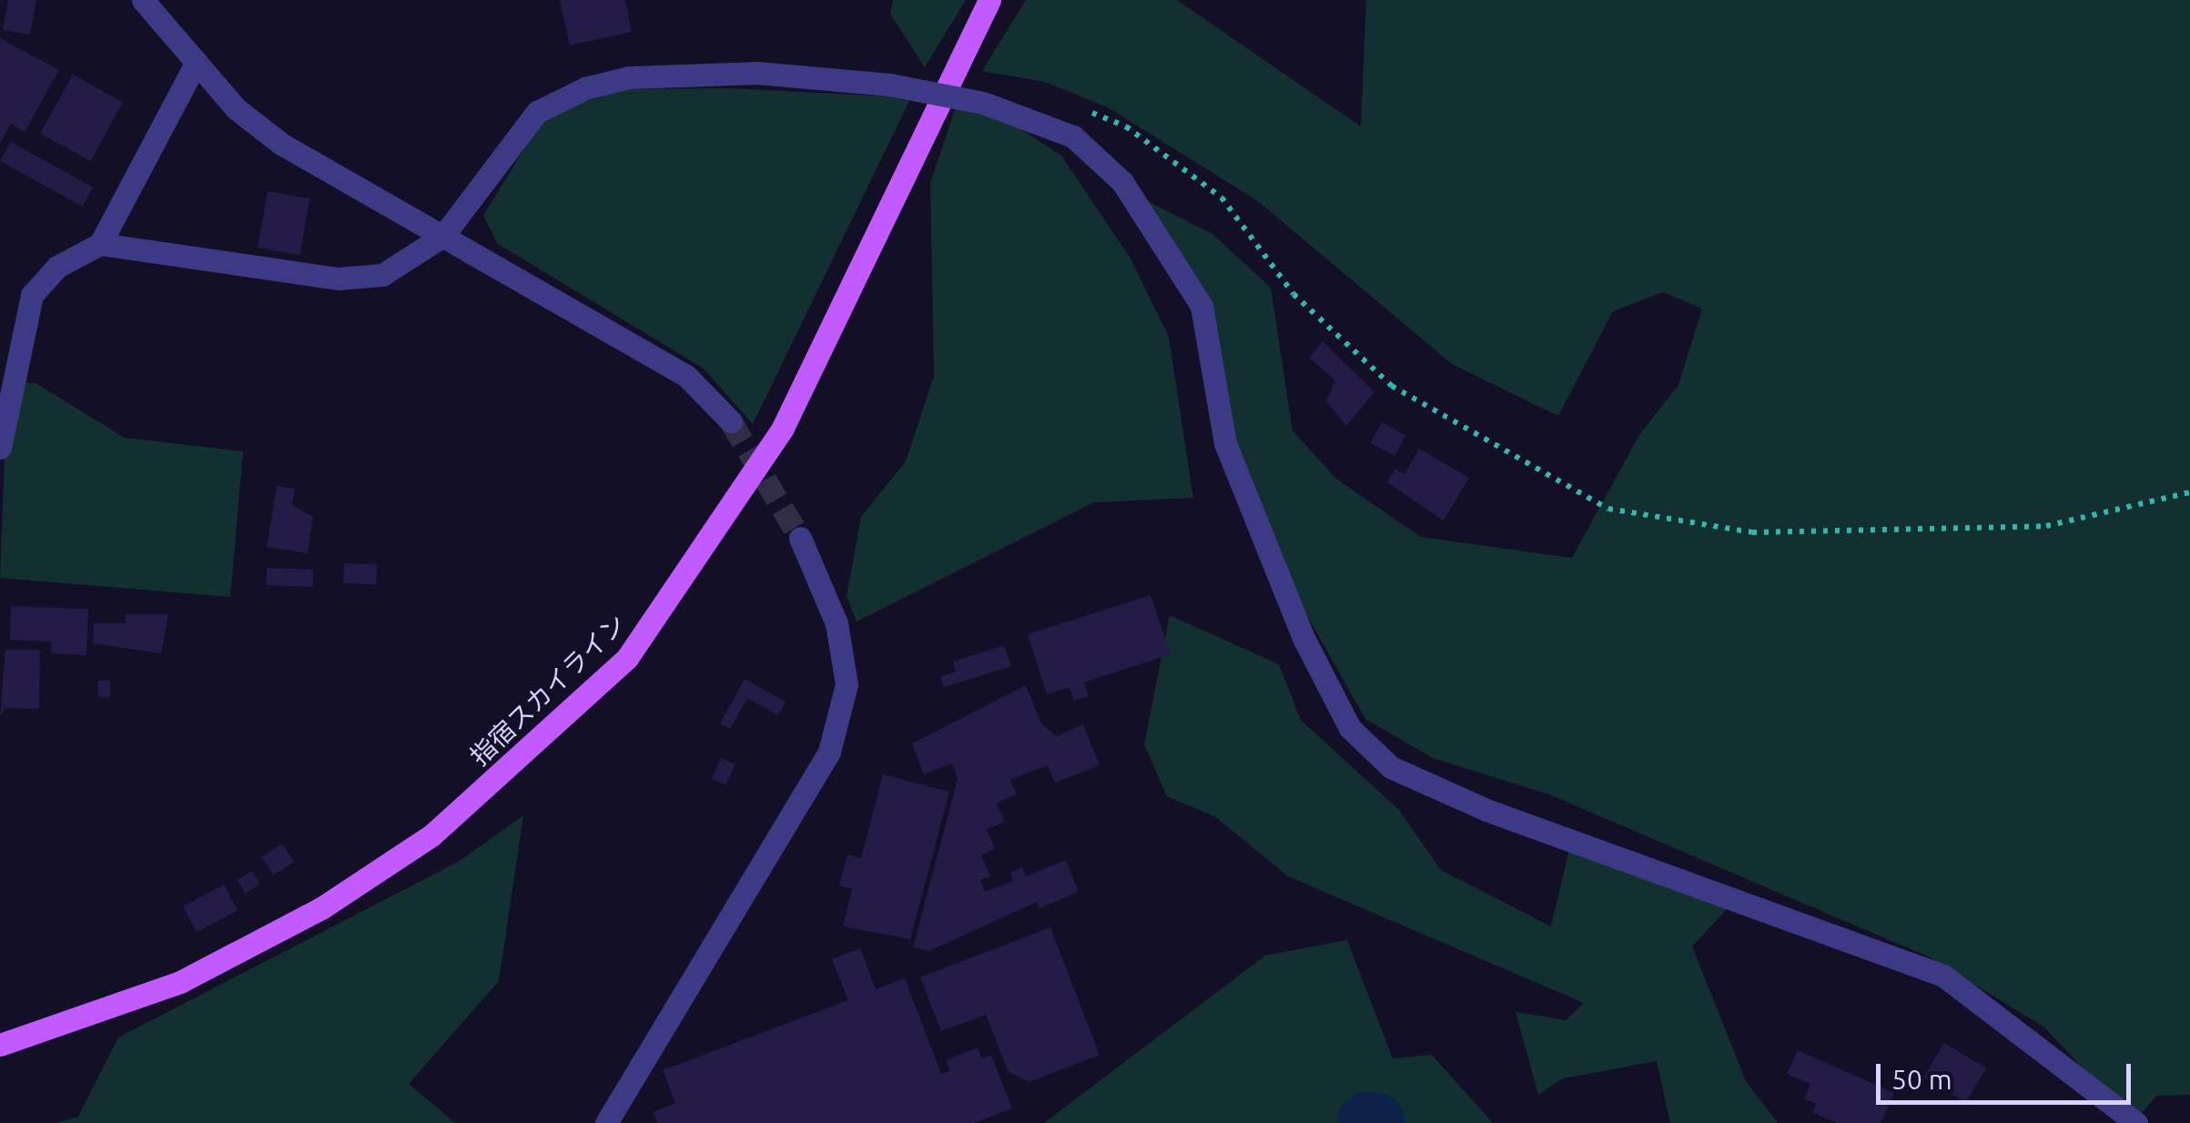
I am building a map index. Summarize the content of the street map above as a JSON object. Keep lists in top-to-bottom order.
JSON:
{
  "streets": {
    "main road": ["指宿スカイライン"]
  },
  "scale_bar": "50 m"
}
